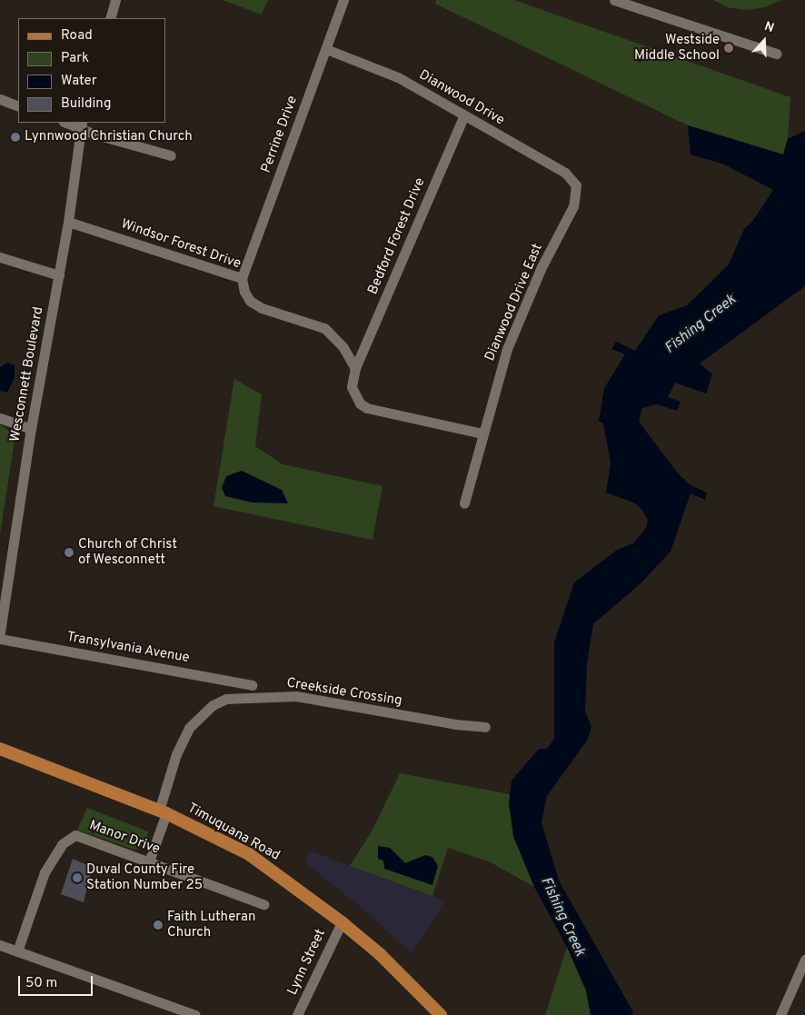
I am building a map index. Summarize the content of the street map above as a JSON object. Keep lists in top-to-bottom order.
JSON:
{
  "streets": {
    "main road": ["Timuquana Road"],
    "street": [
      "Dianwood Drive",
      "Perrine Drive",
      "Bedford Forest Drive",
      "Windsor Forest Drive",
      "Dianwood Drive East",
      "Wesconnett Boulevard",
      "Transylvania Avenue",
      "Creekside Crossing",
      "Manor Drive",
      "Lynn Street"
    ]
  },
  "crossings": [
    ["Dianwood Drive", "Perrine Drive"],
    ["Dianwood Drive", "Bedford Forest Drive"],
    ["Dianwood Drive", "Dianwood Drive East"],
    ["Perrine Drive", "Windsor Forest Drive"],
    ["Bedford Forest Drive", "Windsor Forest Drive"],
    ["Windsor Forest Drive", "Wesconnett Boulevard"],
    ["Creekside Crossing", "Timuquana Road"],
    ["Creekside Crossing", "Manor Drive"],
    ["Timuquana Road", "Lynn Street"]
  ],
  "water": ["Fishing Creek"],
  "places": [
    "Westside Middle School",
    "Lynnwood Christian Church",
    "Church of Christ of Wesconnett",
    "Duval County Fire Station Number 25",
    "Faith Lutheran Church"
  ],
  "legend": [
    "Road",
    "Park",
    "Water",
    "Building"
  ],
  "scale_bar": "50 m",
  "north": "top"
}
